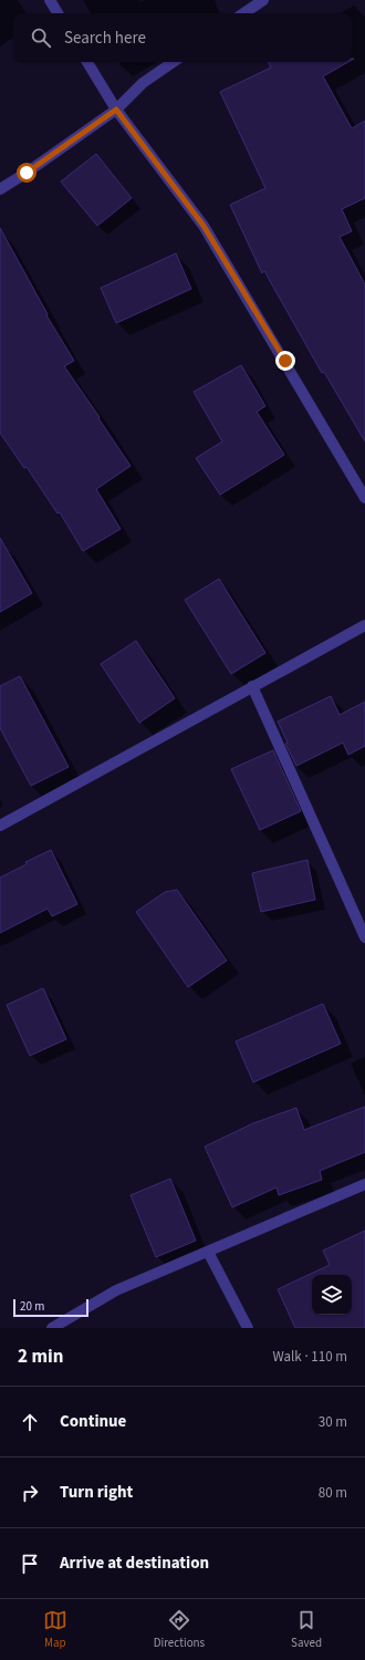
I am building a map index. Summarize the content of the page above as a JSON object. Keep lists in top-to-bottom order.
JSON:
{
  "scale_bar": "20 m",
  "page": {
    "search": "Search here",
    "scale": "20 m",
    "heading": ["2 min", "Walk · 110 m"],
    "list": [
      ["Continue", "30 m"],
      ["Turn right", "80 m"],
      "Arrive at destination"
    ],
    "nav": ["Map", "Directions", "Saved"]
  }
}
